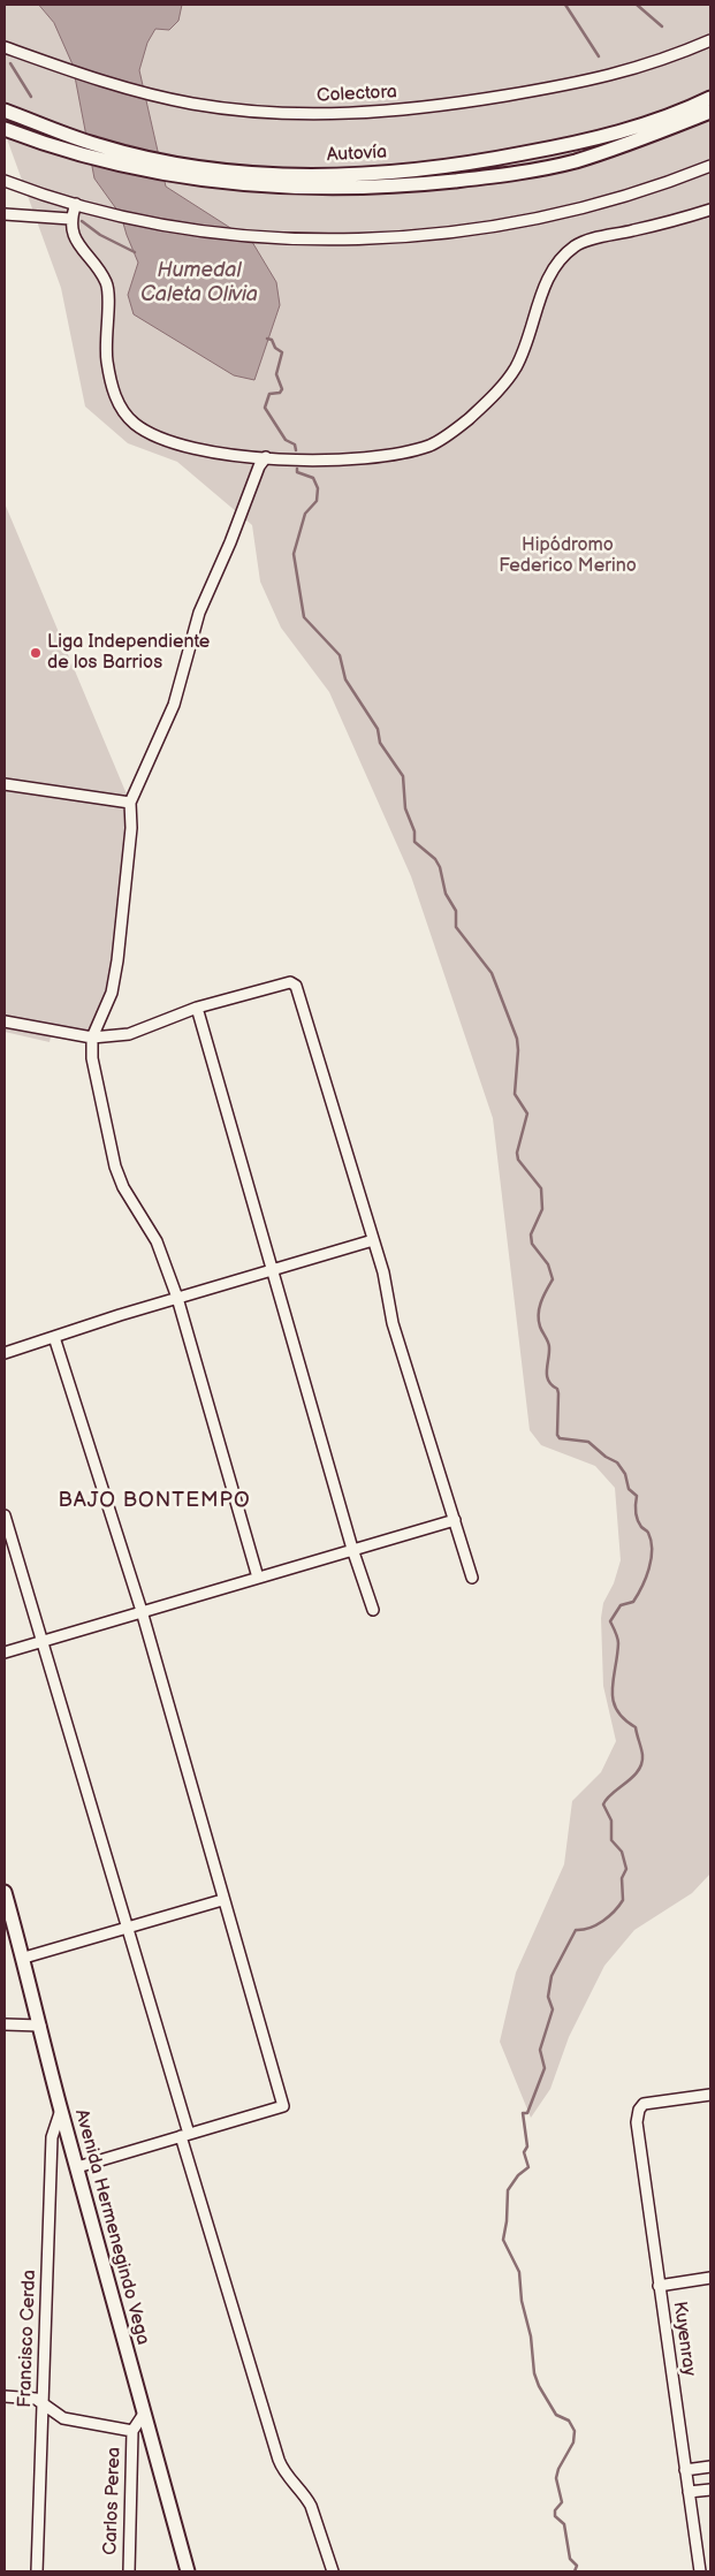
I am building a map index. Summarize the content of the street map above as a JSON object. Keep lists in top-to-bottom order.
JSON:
{
  "streets": {
    "street": [
      "Colectora",
      "Autovía",
      "Avenida Hermenegindo Vega",
      "Francisco Cerda",
      "Kuyenray",
      "Carlos Perea"
    ]
  },
  "crossings": [
    ["Avenida Hermenegindo Vega", "Francisco Cerda"],
    ["Avenida Hermenegindo Vega", "Carlos Perea"],
    ["Francisco Cerda", "Carlos Perea"]
  ],
  "districts": ["BAJO BONTEMPO"],
  "water": ["Humedal Caleta Olivia"],
  "parks": ["Hipódromo Federico Merino"],
  "places": ["Liga Independiente de los Barrios"]
}
